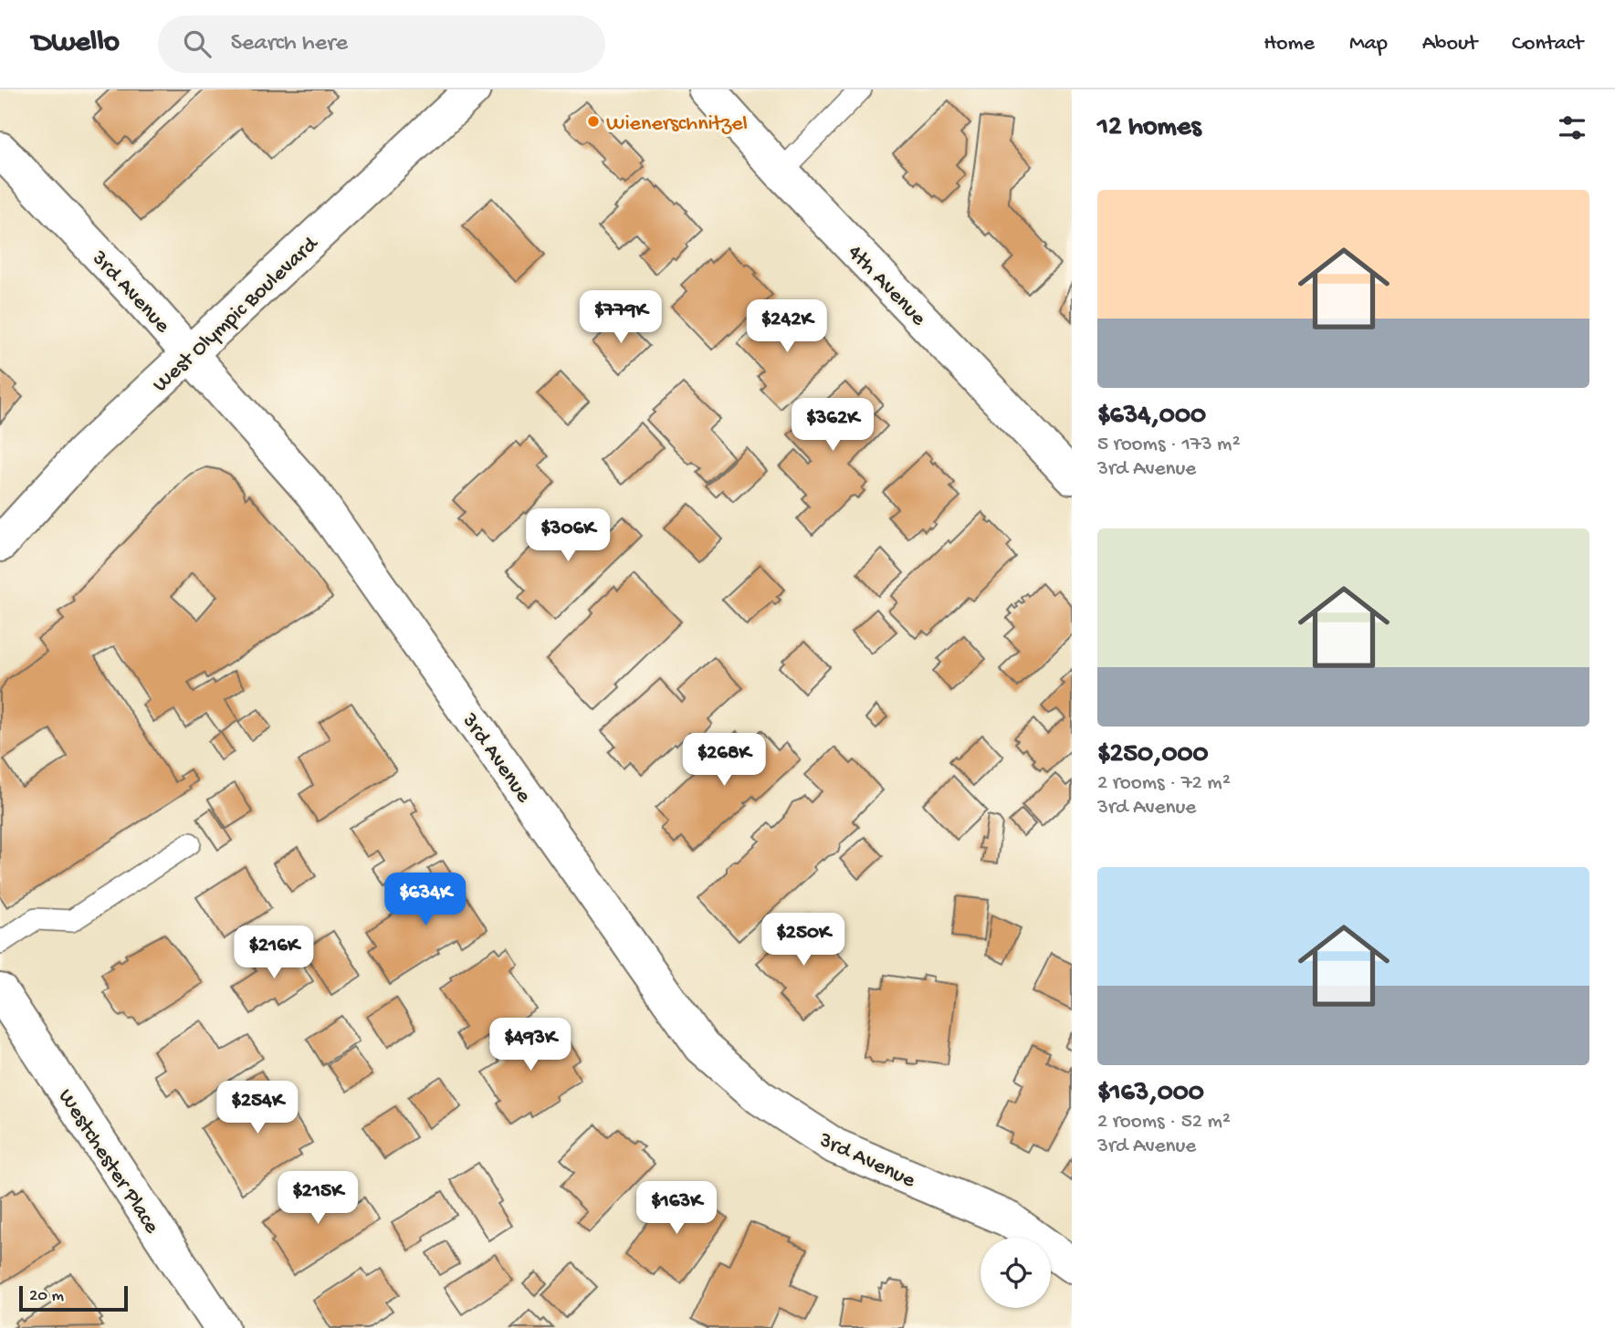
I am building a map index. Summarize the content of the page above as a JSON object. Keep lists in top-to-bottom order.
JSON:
{
  "streets": {
    "street": [
      "4th Avenue",
      "3rd Avenue",
      "West Olympic Boulevard",
      "Westchester Place"
    ]
  },
  "crossings": [
    ["3rd Avenue", "West Olympic Boulevard"]
  ],
  "places": ["Wienerschnitzel"],
  "scale_bar": "20 m",
  "page": {
    "header": "Dwello",
    "search": "Search here",
    "nav": [
      "Home",
      "Map",
      "About",
      "Contact"
    ],
    "heading": "12 homes",
    "list": [
      {
        "name": "$634,000",
        "note": "5 rooms · 173 m² · 3rd Avenue"
      },
      {
        "name": "$250,000",
        "note": "2 rooms · 72 m² · 3rd Avenue"
      },
      {
        "name": "$163,000",
        "note": "2 rooms · 52 m² · 3rd Avenue"
      }
    ],
    "price": [
      "$779K",
      "$242K",
      "$362K",
      "$306K",
      "$268K",
      "$634K",
      "$250K",
      "$216K",
      "$493K",
      "$254K",
      "$215K",
      "$163K"
    ],
    "scale": "20 m"
  }
}
